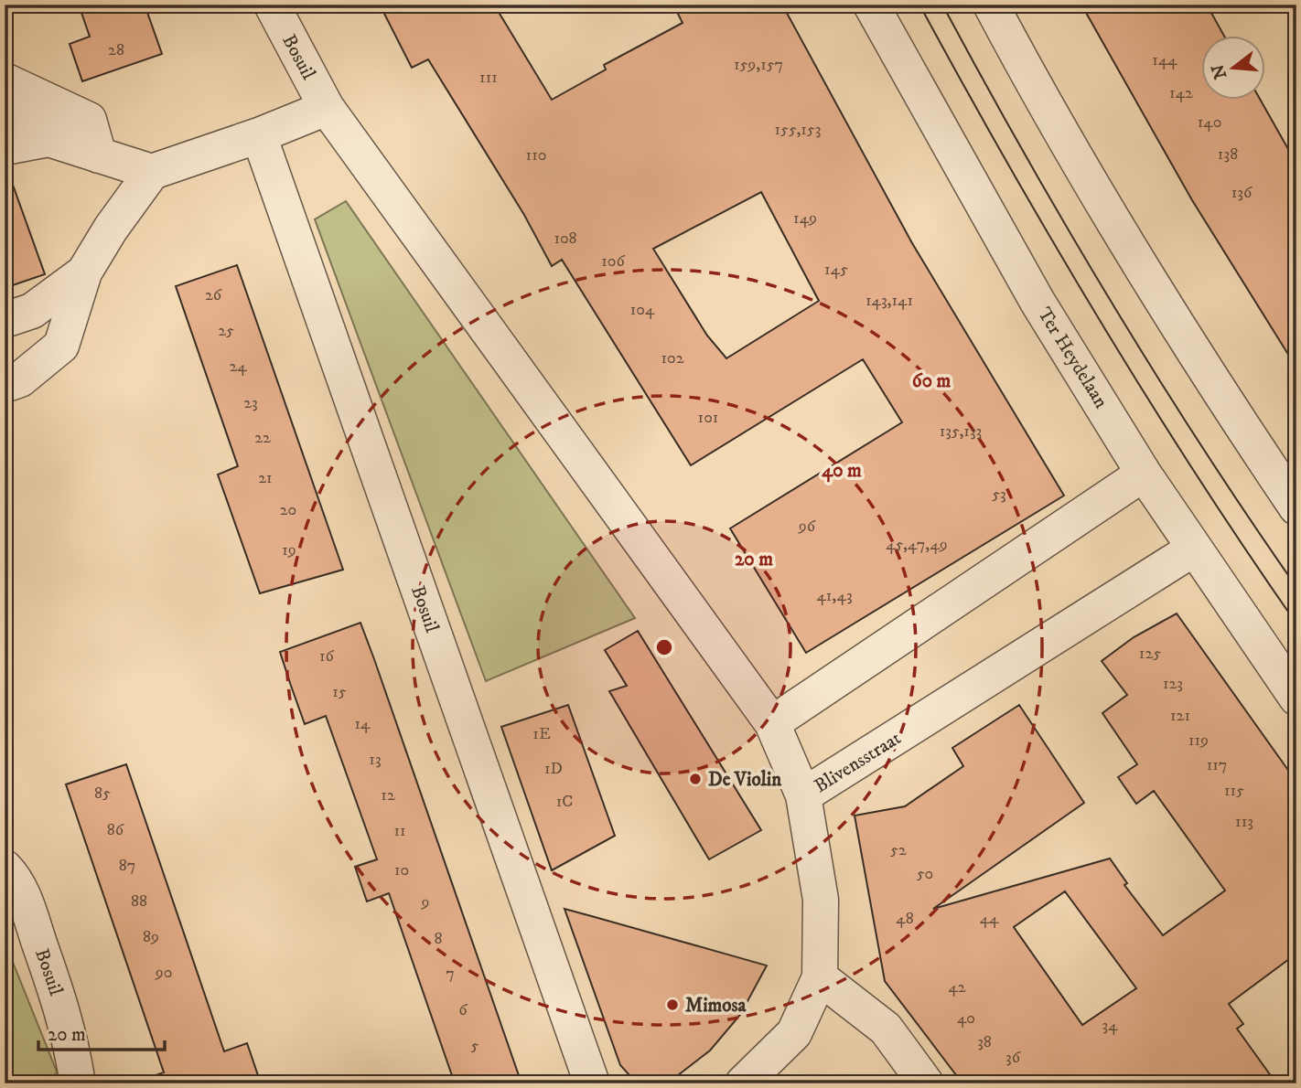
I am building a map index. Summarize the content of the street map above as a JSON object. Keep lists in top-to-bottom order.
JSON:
{
  "streets": {
    "street": ["Bosuil", "Ter Heydelaan", "Blivensstraat"]
  },
  "crossings": [
    ["Bosuil", "Blivensstraat"],
    ["Ter Heydelaan", "Blivensstraat"]
  ],
  "places": ["De Violin", "Mimosa"],
  "house_numbers": [
    "28",
    "144",
    "159,157",
    "111",
    "142",
    "140",
    "155,153",
    "138",
    "110",
    "136",
    "149",
    "108",
    "106",
    "145",
    "26",
    "143,141",
    "104",
    "25",
    "102",
    "24",
    "23",
    "101",
    "135,133",
    "22",
    "21",
    "53",
    "20",
    "96",
    "45,47,49",
    "19",
    "41,43",
    "125",
    "16",
    "123",
    "15",
    "121",
    "14",
    "1E",
    "119",
    "13",
    "117",
    "1D",
    "115",
    "85",
    "12",
    "1C",
    "113",
    "86",
    "11",
    "52",
    "87",
    "10",
    "50",
    "88",
    "9",
    "48",
    "44",
    "89",
    "8",
    "90",
    "7",
    "42",
    "6",
    "40",
    "34",
    "38",
    "5",
    "36"
  ],
  "scale_bar": "20 m",
  "north": "left",
  "rings": ["60 m", "40 m", "20 m"]
}
